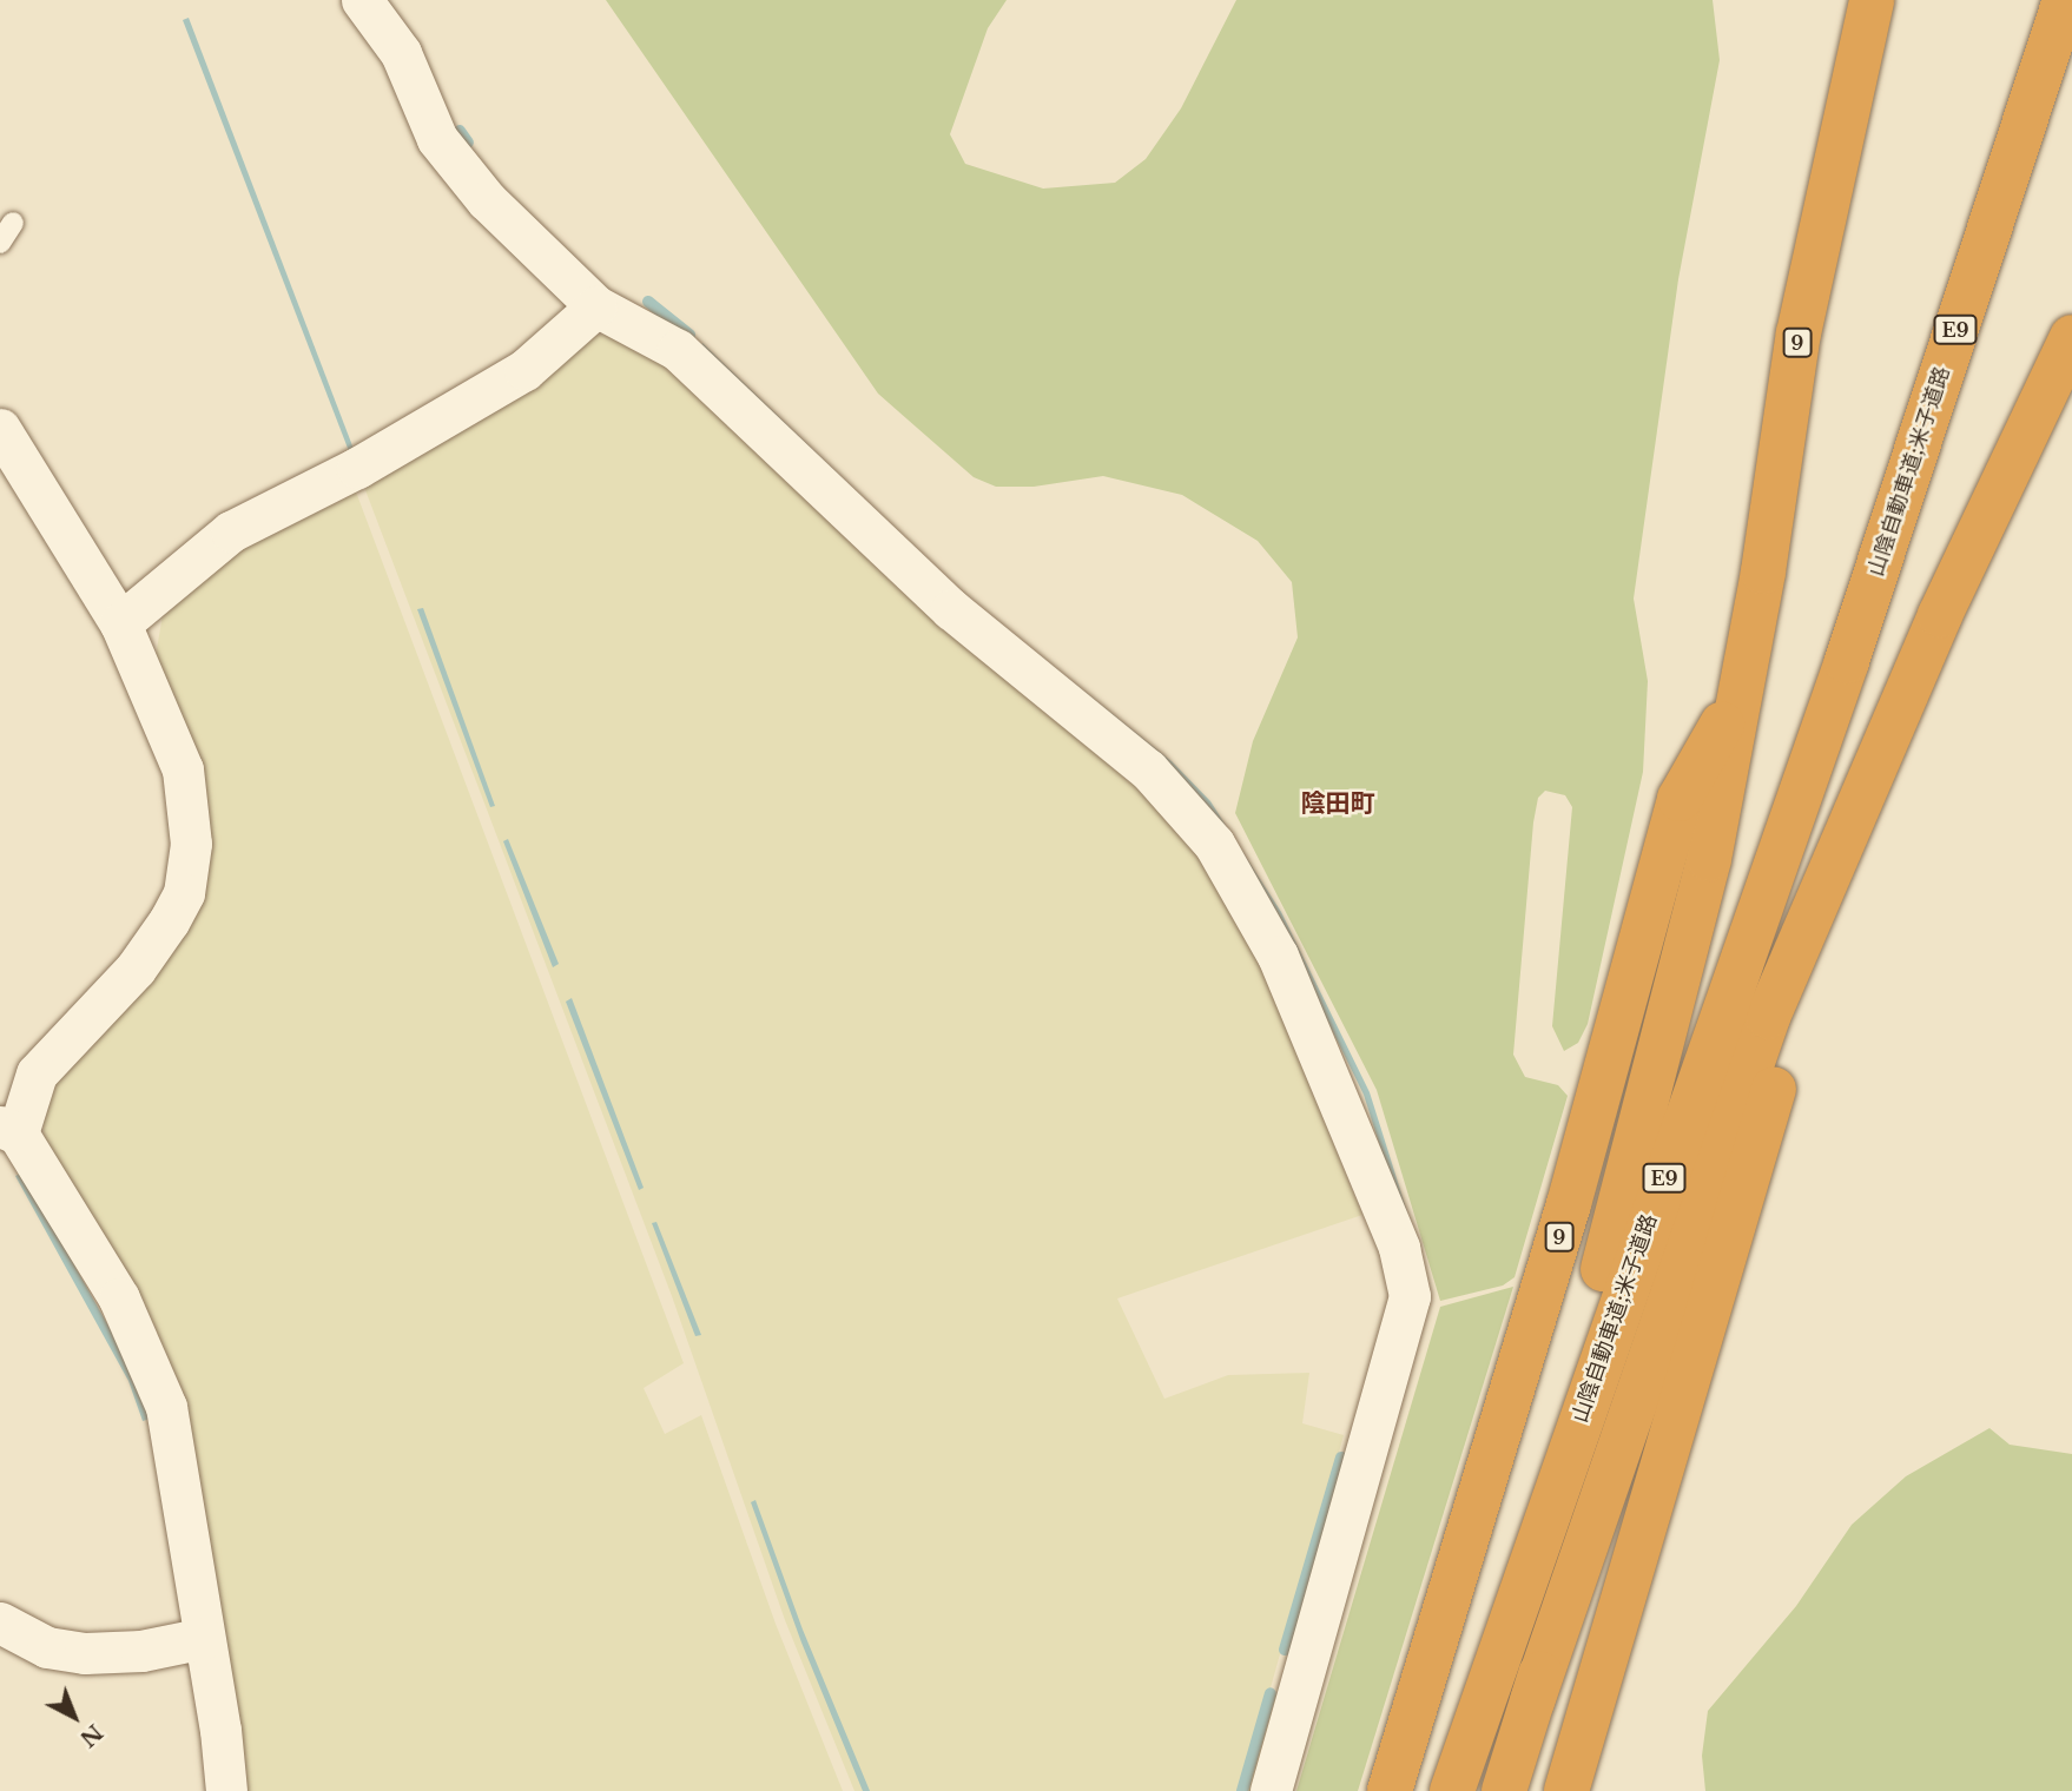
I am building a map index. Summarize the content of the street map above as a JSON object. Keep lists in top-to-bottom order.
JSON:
{
  "streets": {
    "highway": ["E9", "9", "山陰自動車道;米子道路"]
  },
  "districts": ["陰田町"],
  "north": "bottom right"
}
